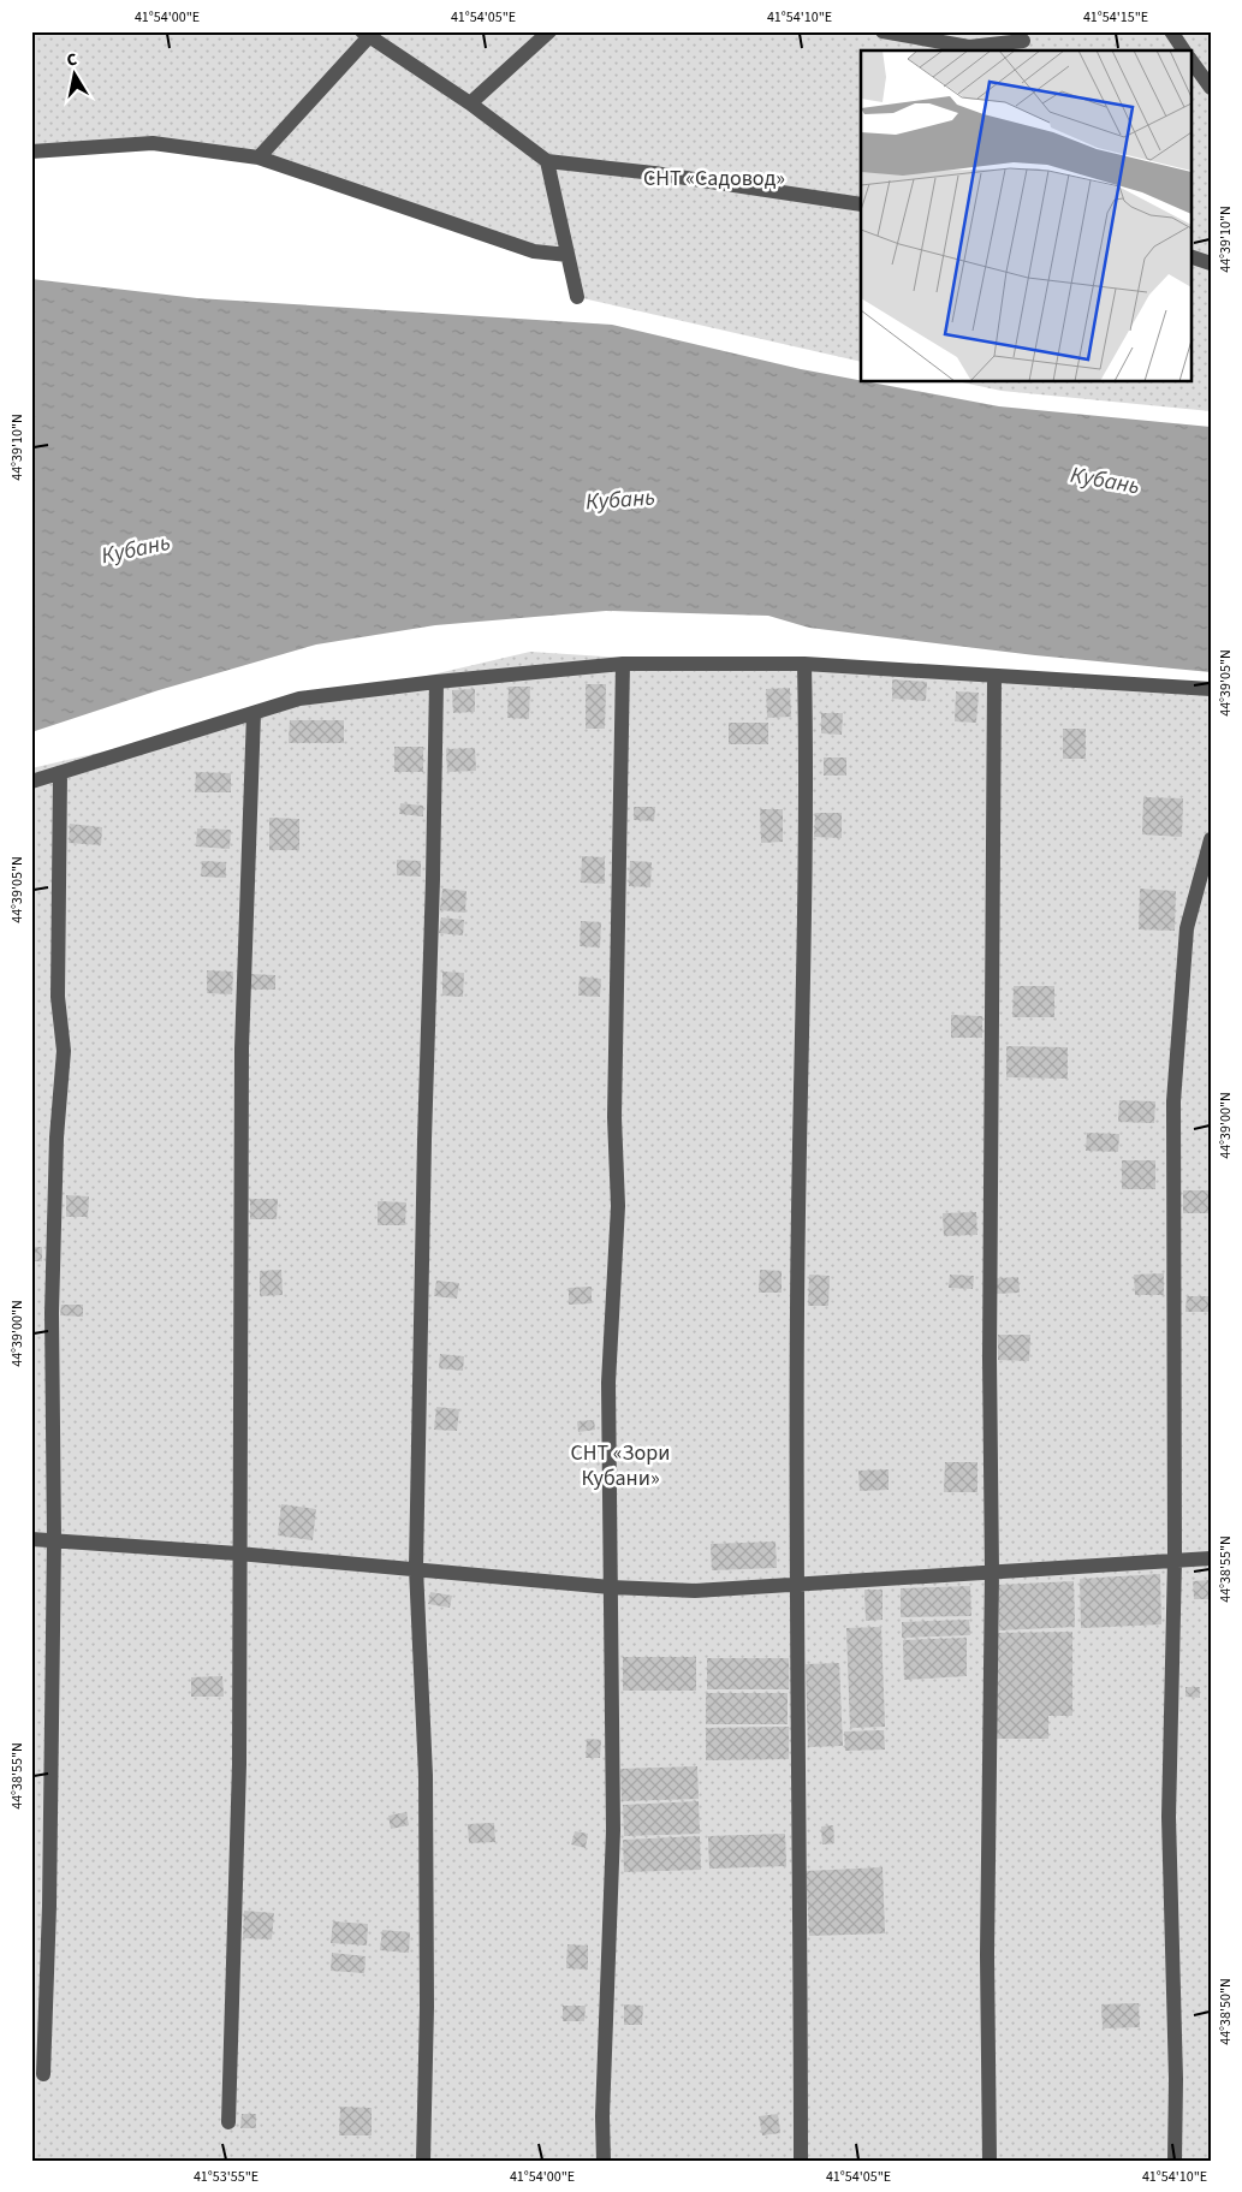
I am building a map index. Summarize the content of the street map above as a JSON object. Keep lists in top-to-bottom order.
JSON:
{
  "water": ["Кубань"],
  "parks": ["СНТ «Садовод»", "СНТ «Зори Кубани»"],
  "north": "top",
  "coordinates": [
    "41°54'00\"E",
    "41°54'05\"E",
    "41°54'10\"E",
    "41°54'15\"E",
    "44°39'10\"N",
    "44°39'05\"N",
    "44°39'00\"N",
    "44°38'55\"N",
    "44°38'50\"N",
    "41°53'55\"E"
  ]
}
